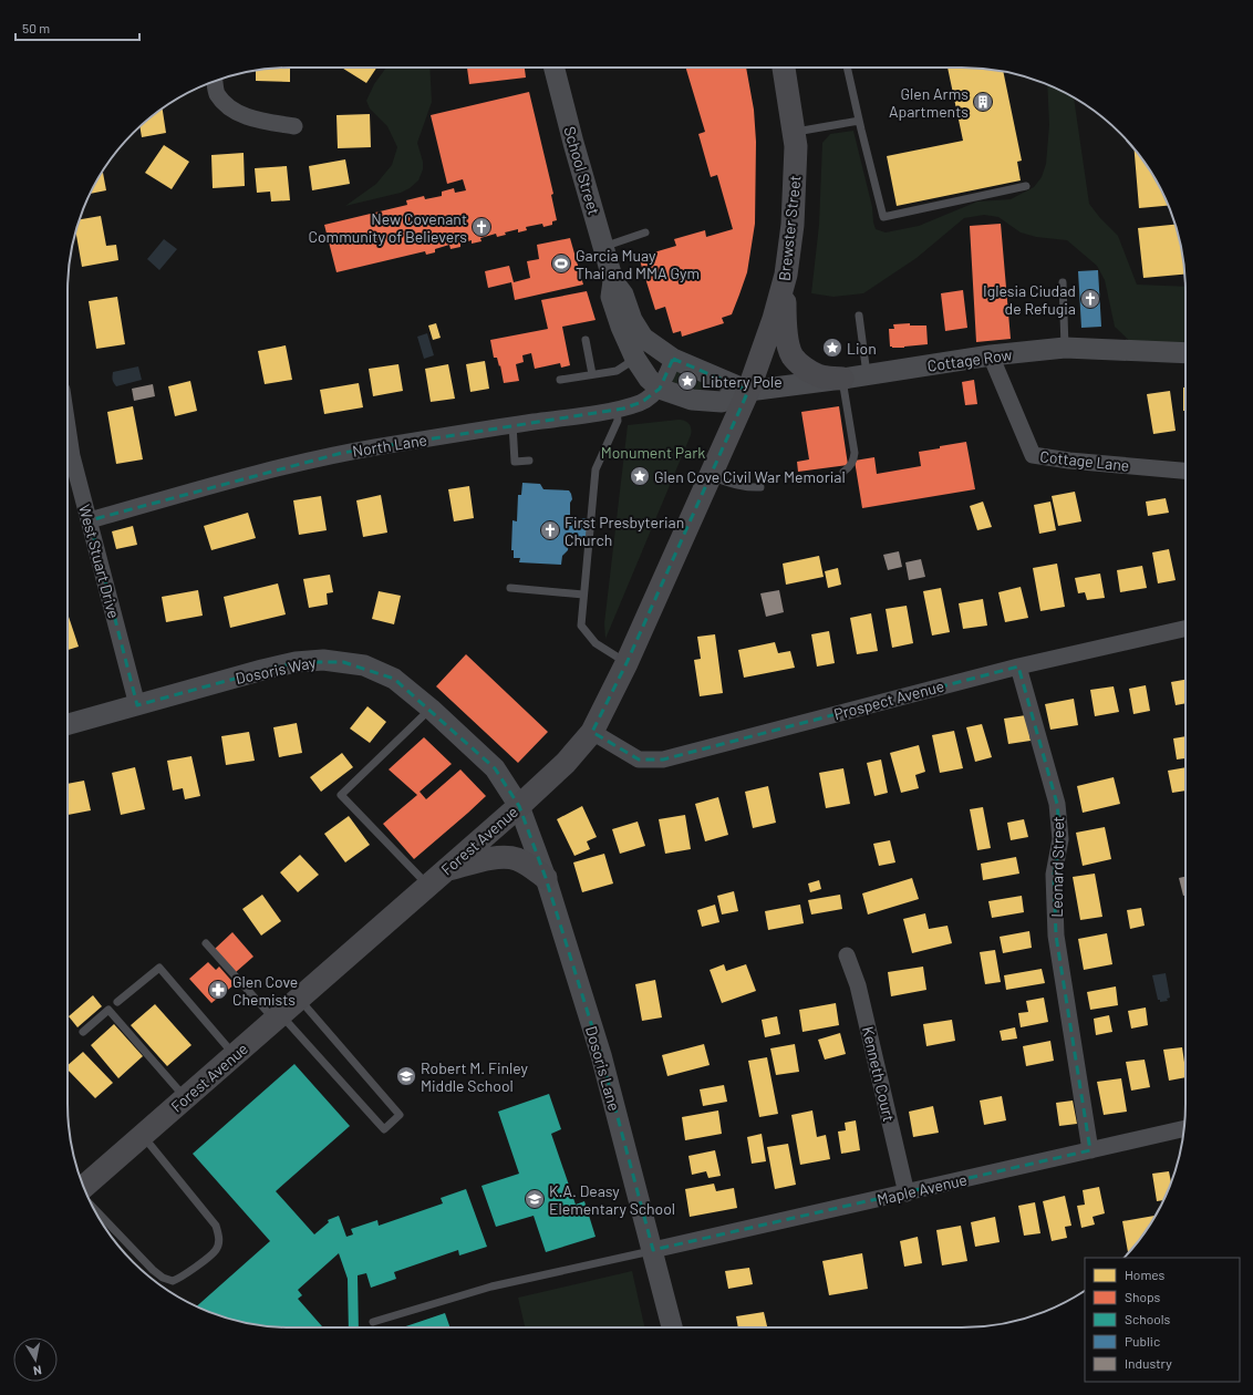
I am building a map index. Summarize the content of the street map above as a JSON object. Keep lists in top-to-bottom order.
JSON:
{
  "streets": {
    "main road": ["Brewster Street", "Forest Avenue"],
    "street": [
      "School Street",
      "Cottage Row",
      "North Lane",
      "Cottage Lane",
      "West Stuart Drive",
      "Dosoris Way",
      "Prospect Avenue",
      "Leonard Street",
      "Dosoris Lane",
      "Kenneth Court",
      "Maple Avenue"
    ]
  },
  "crossings": [
    ["School Street", "Brewster Street"],
    ["School Street", "Cottage Row"],
    ["School Street", "North Lane"],
    ["School Street", "Forest Avenue"],
    ["Brewster Street", "Cottage Row"],
    ["Brewster Street", "Forest Avenue"],
    ["Cottage Row", "Cottage Lane"],
    ["Cottage Row", "Forest Avenue"],
    ["North Lane", "West Stuart Drive"],
    ["West Stuart Drive", "Dosoris Way"],
    ["Dosoris Way", "Forest Avenue"],
    ["Dosoris Way", "Dosoris Lane"],
    ["Prospect Avenue", "Forest Avenue"],
    ["Prospect Avenue", "Leonard Street"],
    ["Forest Avenue", "Dosoris Lane"],
    ["Leonard Street", "Maple Avenue"],
    ["Dosoris Lane", "Maple Avenue"],
    ["Kenneth Court", "Maple Avenue"]
  ],
  "parks": ["Monument Park"],
  "places": {
    "building": ["Glen Arms Apartments"],
    "church": ["New Covenant Community of Believers", "Iglesia Ciudad de Refugia", "First Presbyterian Church"],
    "sports": ["Garcia Muay Thai and MMA Gym"],
    "place": ["Lion", "Libtery Pole", "Glen Cove Civil War Memorial"],
    "pharmacy": ["Glen Cove Chemists"],
    "school or university": ["Robert M. Finley Middle School", "K.A. Deasy Elementary School"]
  },
  "legend": [
    "Homes",
    "Shops",
    "Schools",
    "Public",
    "Industry"
  ],
  "scale_bar": "50 m",
  "north": "bottom"
}
